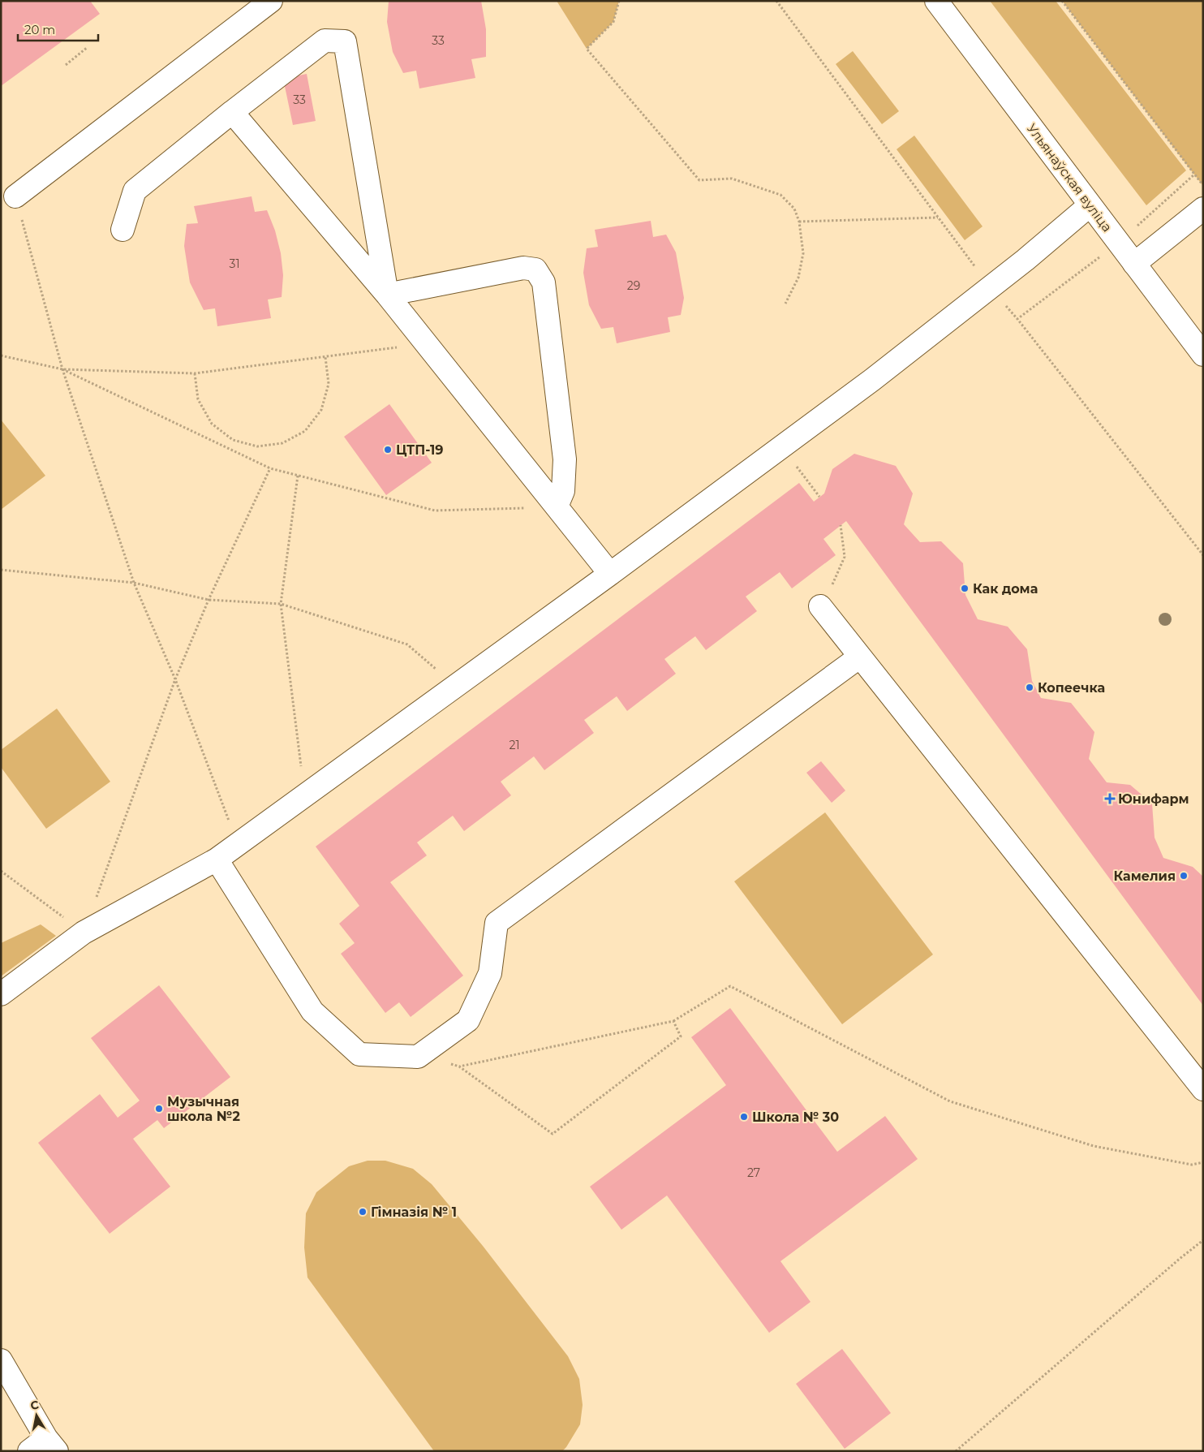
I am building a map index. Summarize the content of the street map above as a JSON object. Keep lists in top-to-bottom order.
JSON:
{
  "streets": {
    "main road": ["Ульянаўская вуліца"]
  },
  "places": {
    "other": [
      "ЦТП-19",
      "Как дома",
      "Копеечка",
      "Камелия",
      "Музычная школа №2",
      "Школа № 30",
      "Гімназія № 1"
    ],
    "health": ["Юнифарм"]
  },
  "house_numbers": [
    "33",
    "33",
    "31",
    "29",
    "21",
    "27"
  ],
  "scale_bar": "20 m",
  "north": "top"
}
